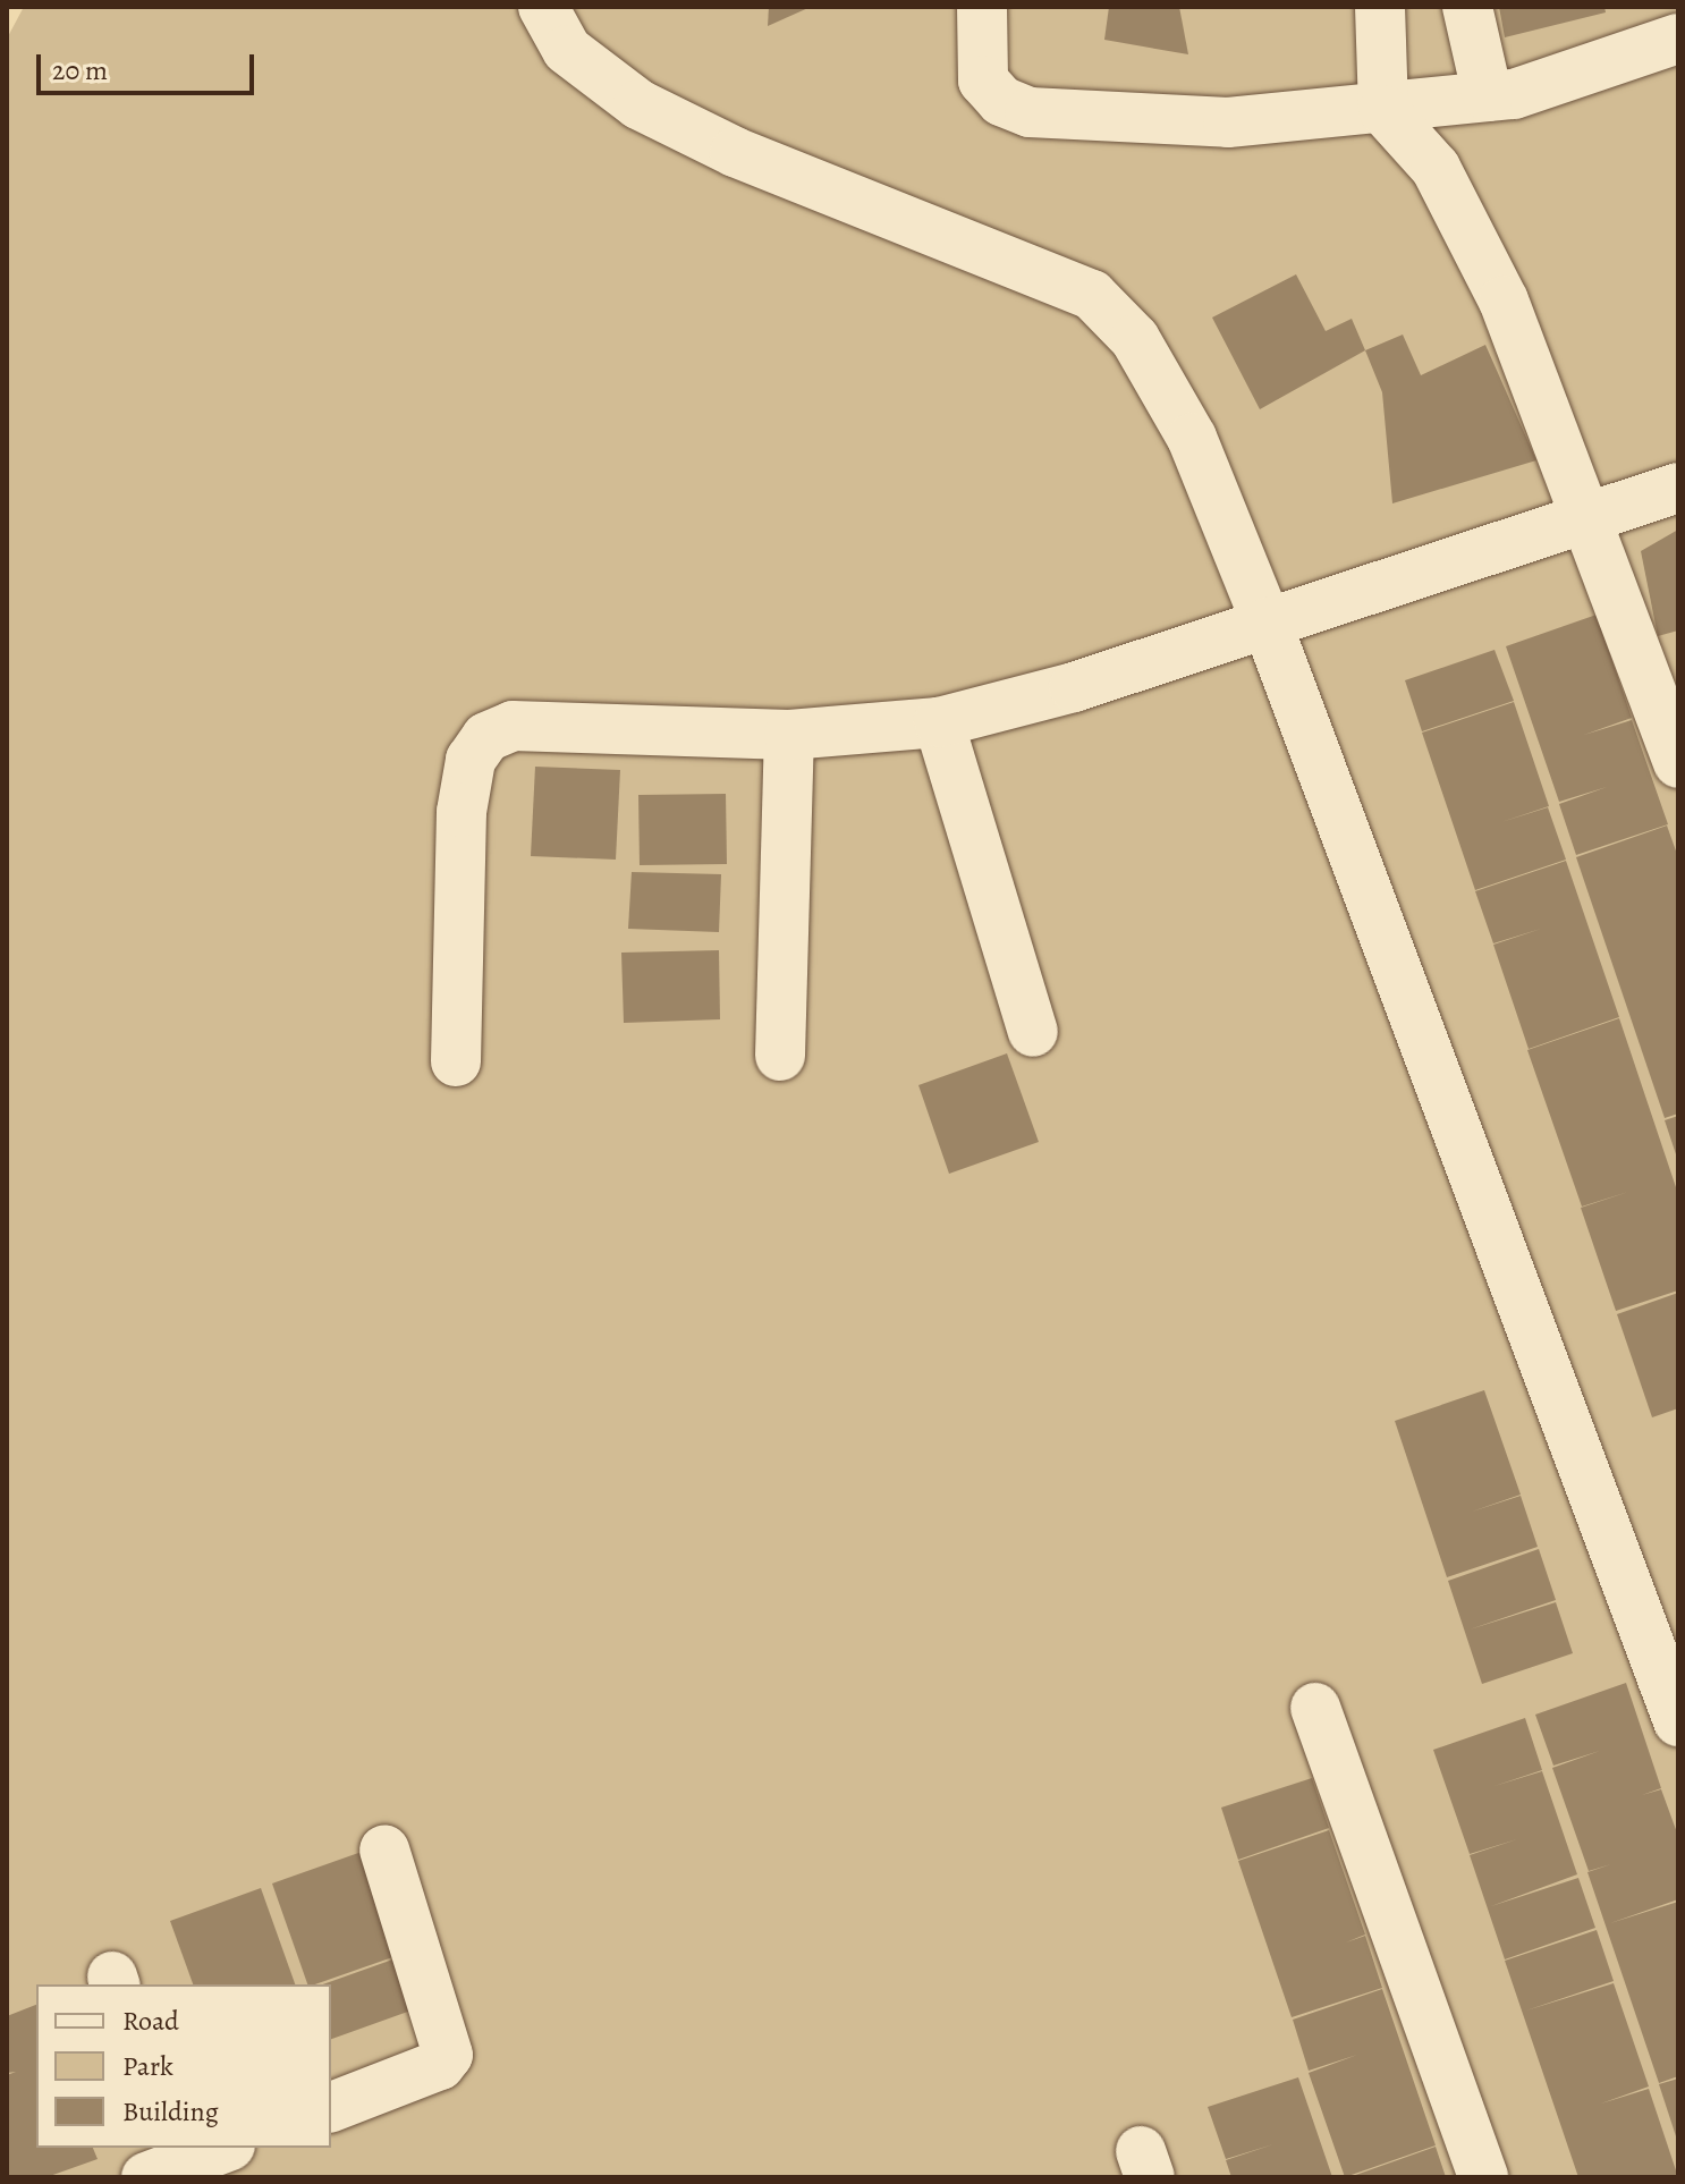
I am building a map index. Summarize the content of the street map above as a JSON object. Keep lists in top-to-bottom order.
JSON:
{
  "legend": ["Road", "Park", "Building"],
  "scale_bar": "20 m"
}
